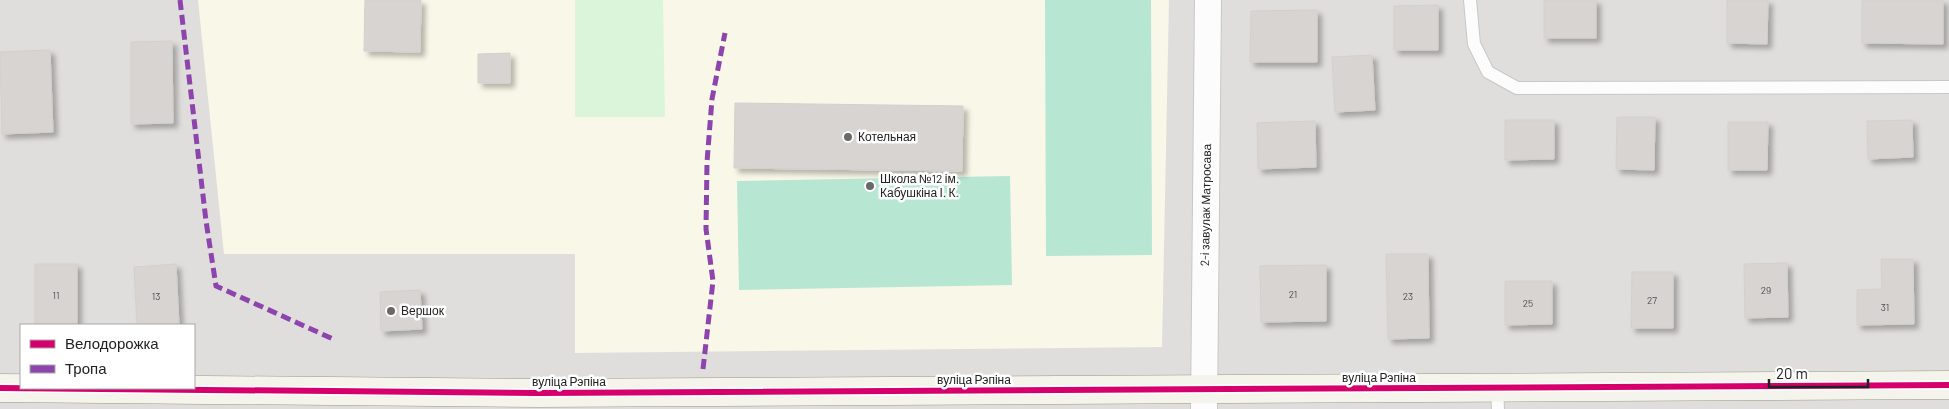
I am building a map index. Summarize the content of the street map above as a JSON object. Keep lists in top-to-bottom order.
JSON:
{
  "streets": {
    "street": ["2-і завулак Матросава", "вуліца Рэпіна"]
  },
  "crossings": [
    ["2-і завулак Матросава", "вуліца Рэпіна"]
  ],
  "places": ["Котельная", "Школа №12 ім. Кабушкіна І. К.", "Вершок"],
  "house_numbers": [
    "29",
    "21",
    "11",
    "13",
    "23",
    "27",
    "25",
    "31"
  ],
  "legend": ["Велодорожка", "Тропа"],
  "scale_bar": "20 m"
}
